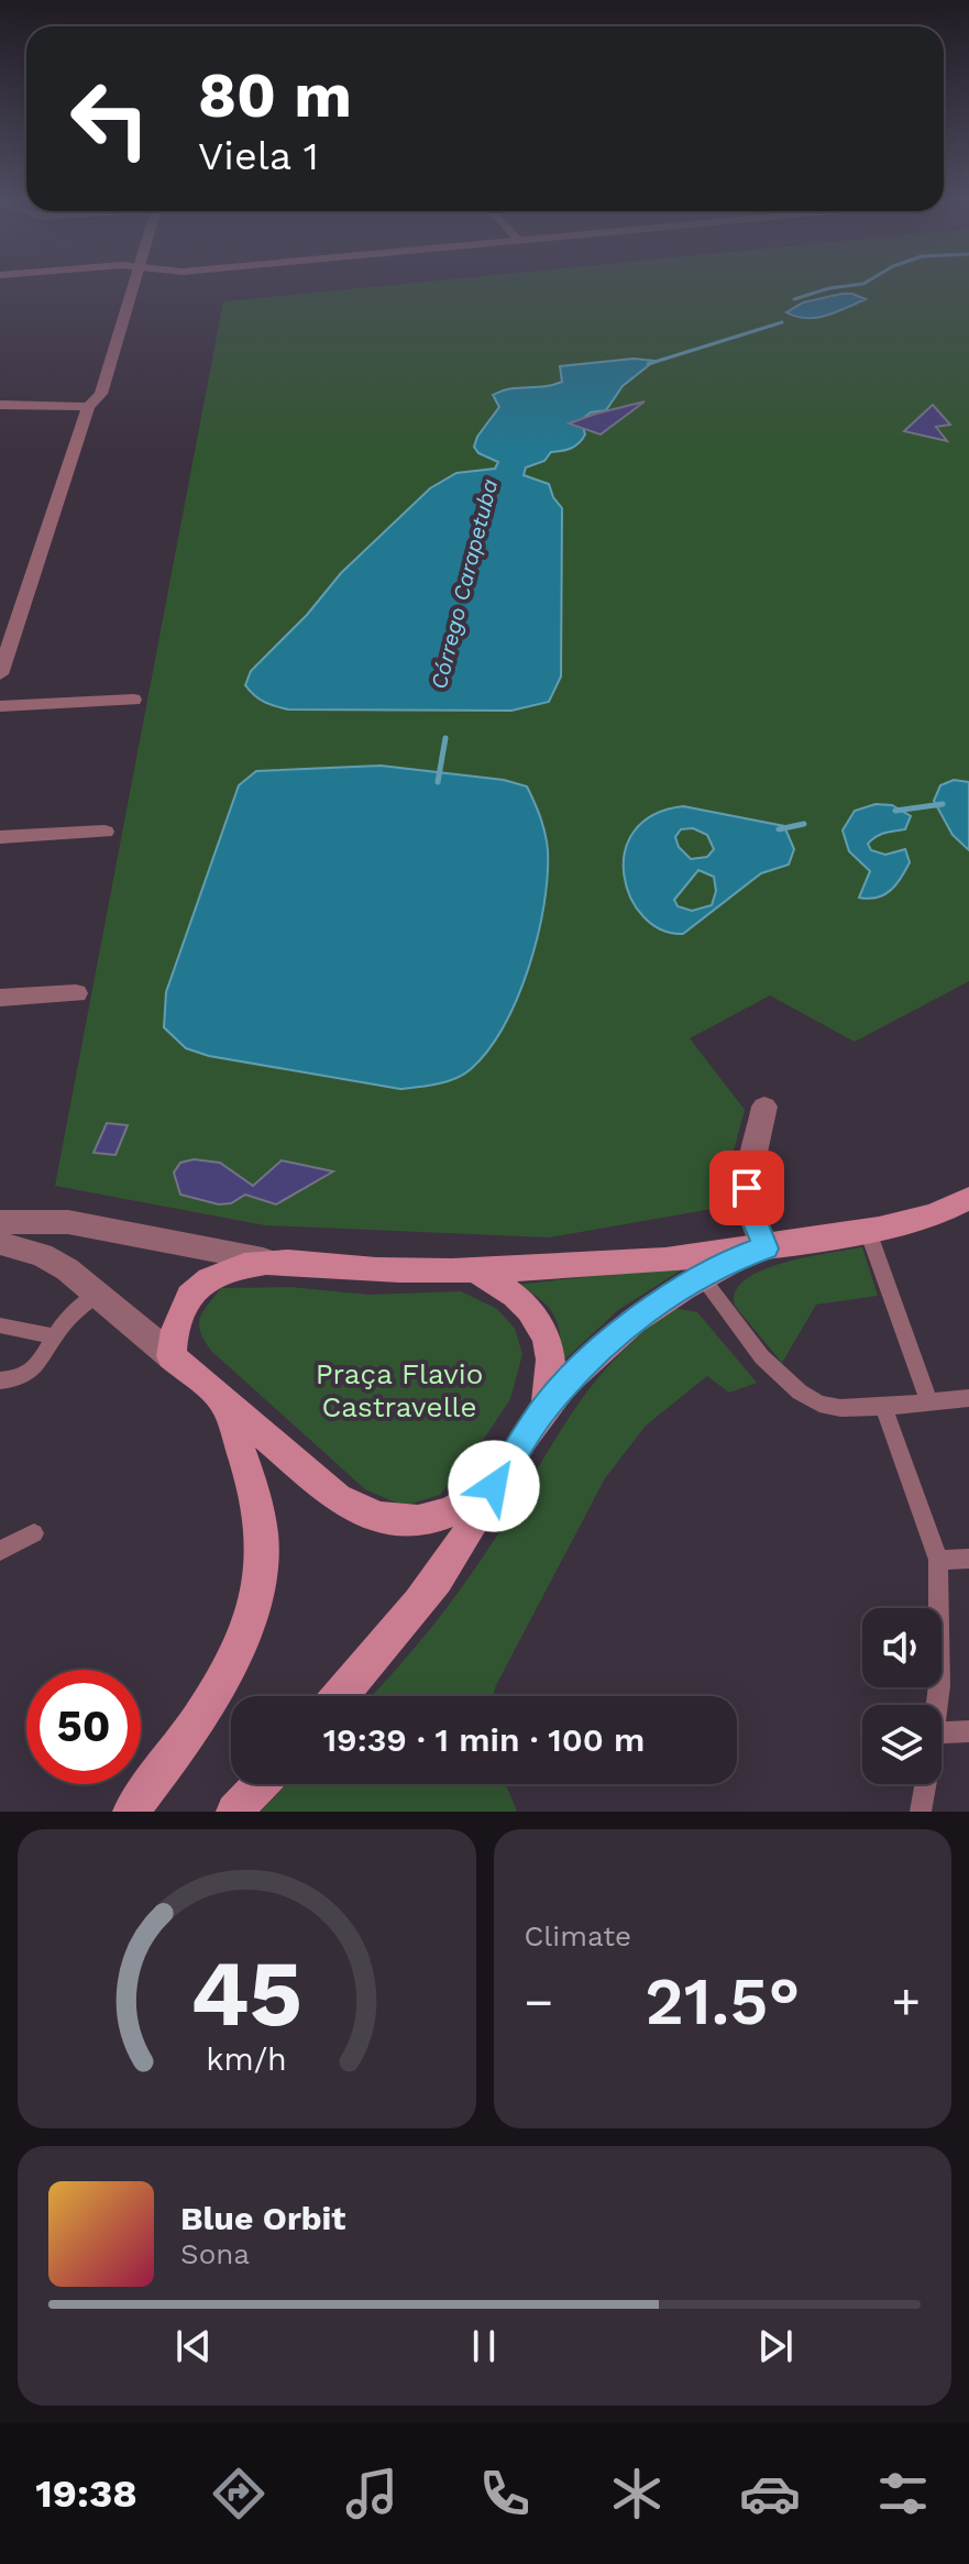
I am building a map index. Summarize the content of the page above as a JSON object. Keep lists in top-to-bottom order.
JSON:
{
  "water": ["Córrego Carapetuba"],
  "parks": ["Praça Flavio Castravelle"],
  "page": {
    "turn": ["80 m", "Viela 1"],
    "limit": "50",
    "trip": "19:39 · 1 min · 100 m",
    "tile": "Climate",
    "heat": ["−", "21.5°", "+"],
    "song": ["Blue Orbit", "Sona"],
    "tabs": "19:38",
    "gauge": ["45", "km/h"]
  }
}
